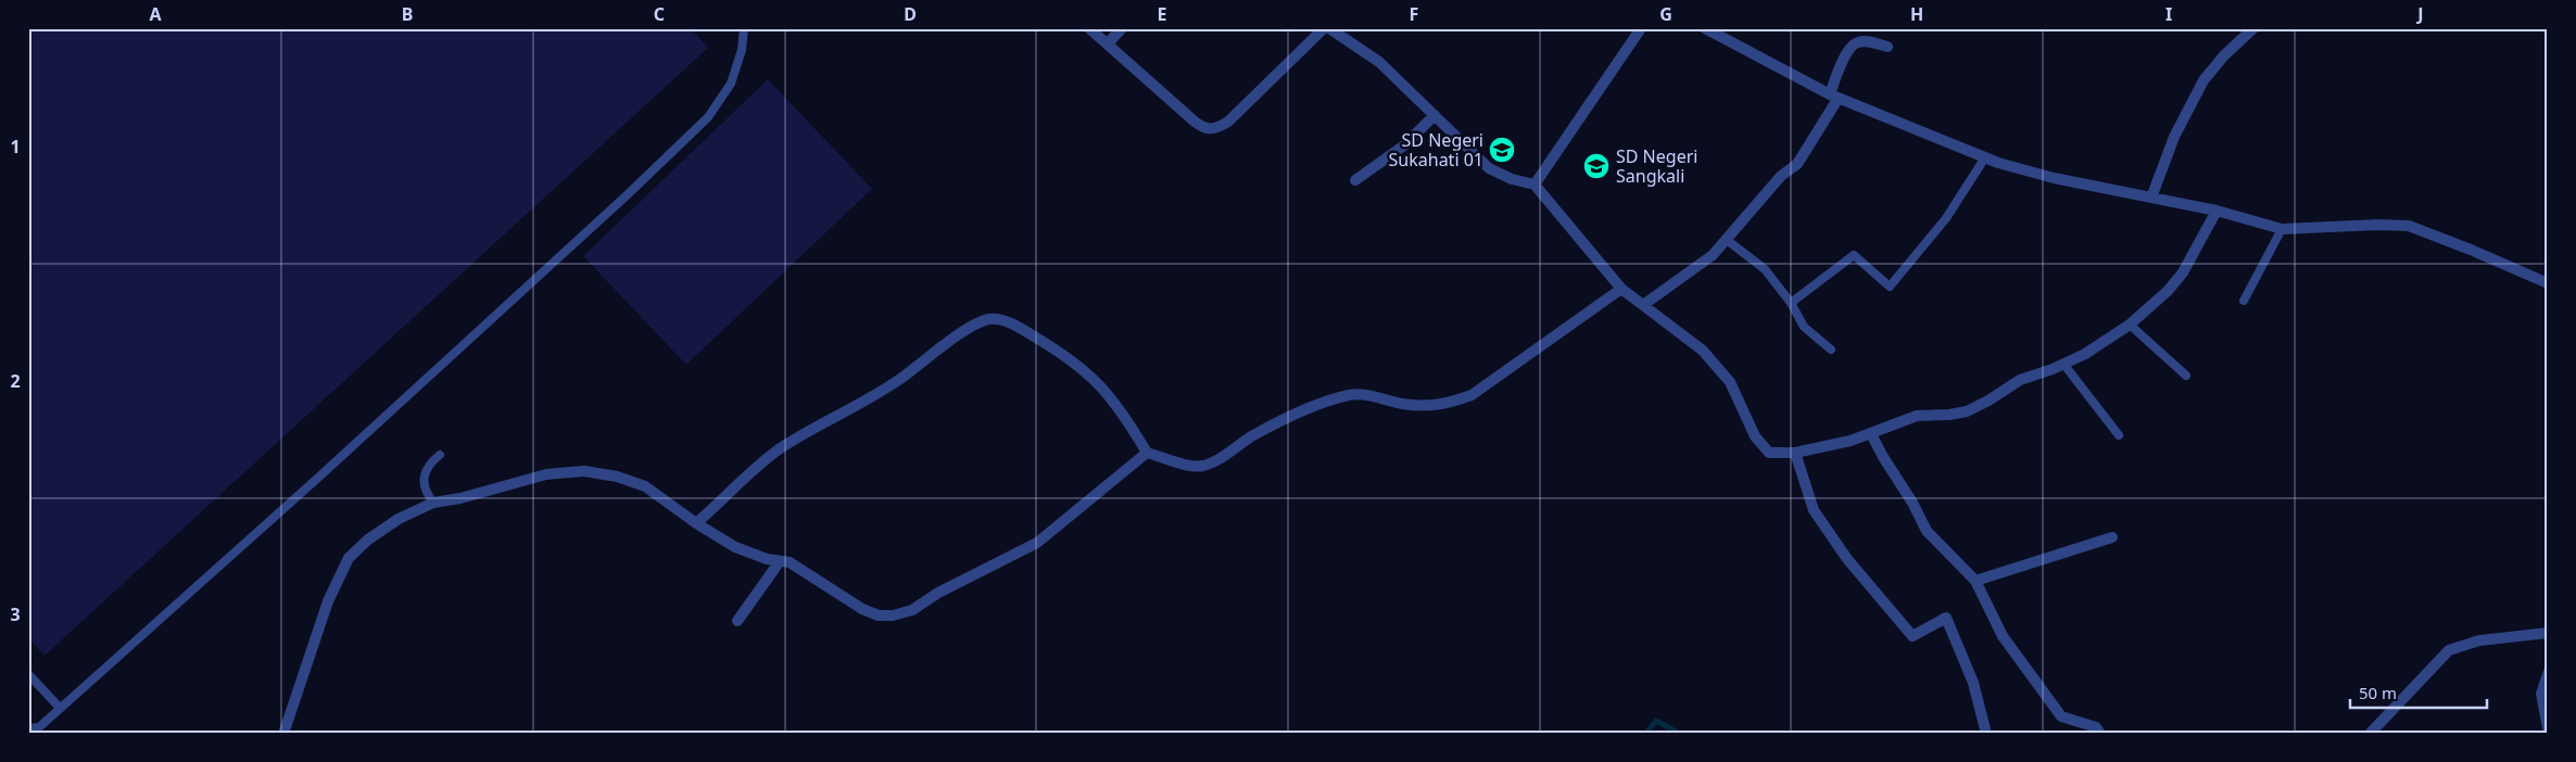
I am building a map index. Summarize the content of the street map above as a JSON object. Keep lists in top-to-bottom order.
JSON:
{
  "places": {
    "school or university": ["SD Negeri Sukahati 01", "SD Negeri Sangkali"]
  },
  "scale_bar": "50 m",
  "grid": {
    "columns": [
      "A",
      "B",
      "C",
      "D",
      "E",
      "F",
      "G",
      "H",
      "I",
      "J"
    ],
    "rows": ["1", "2", "3"]
  }
}
